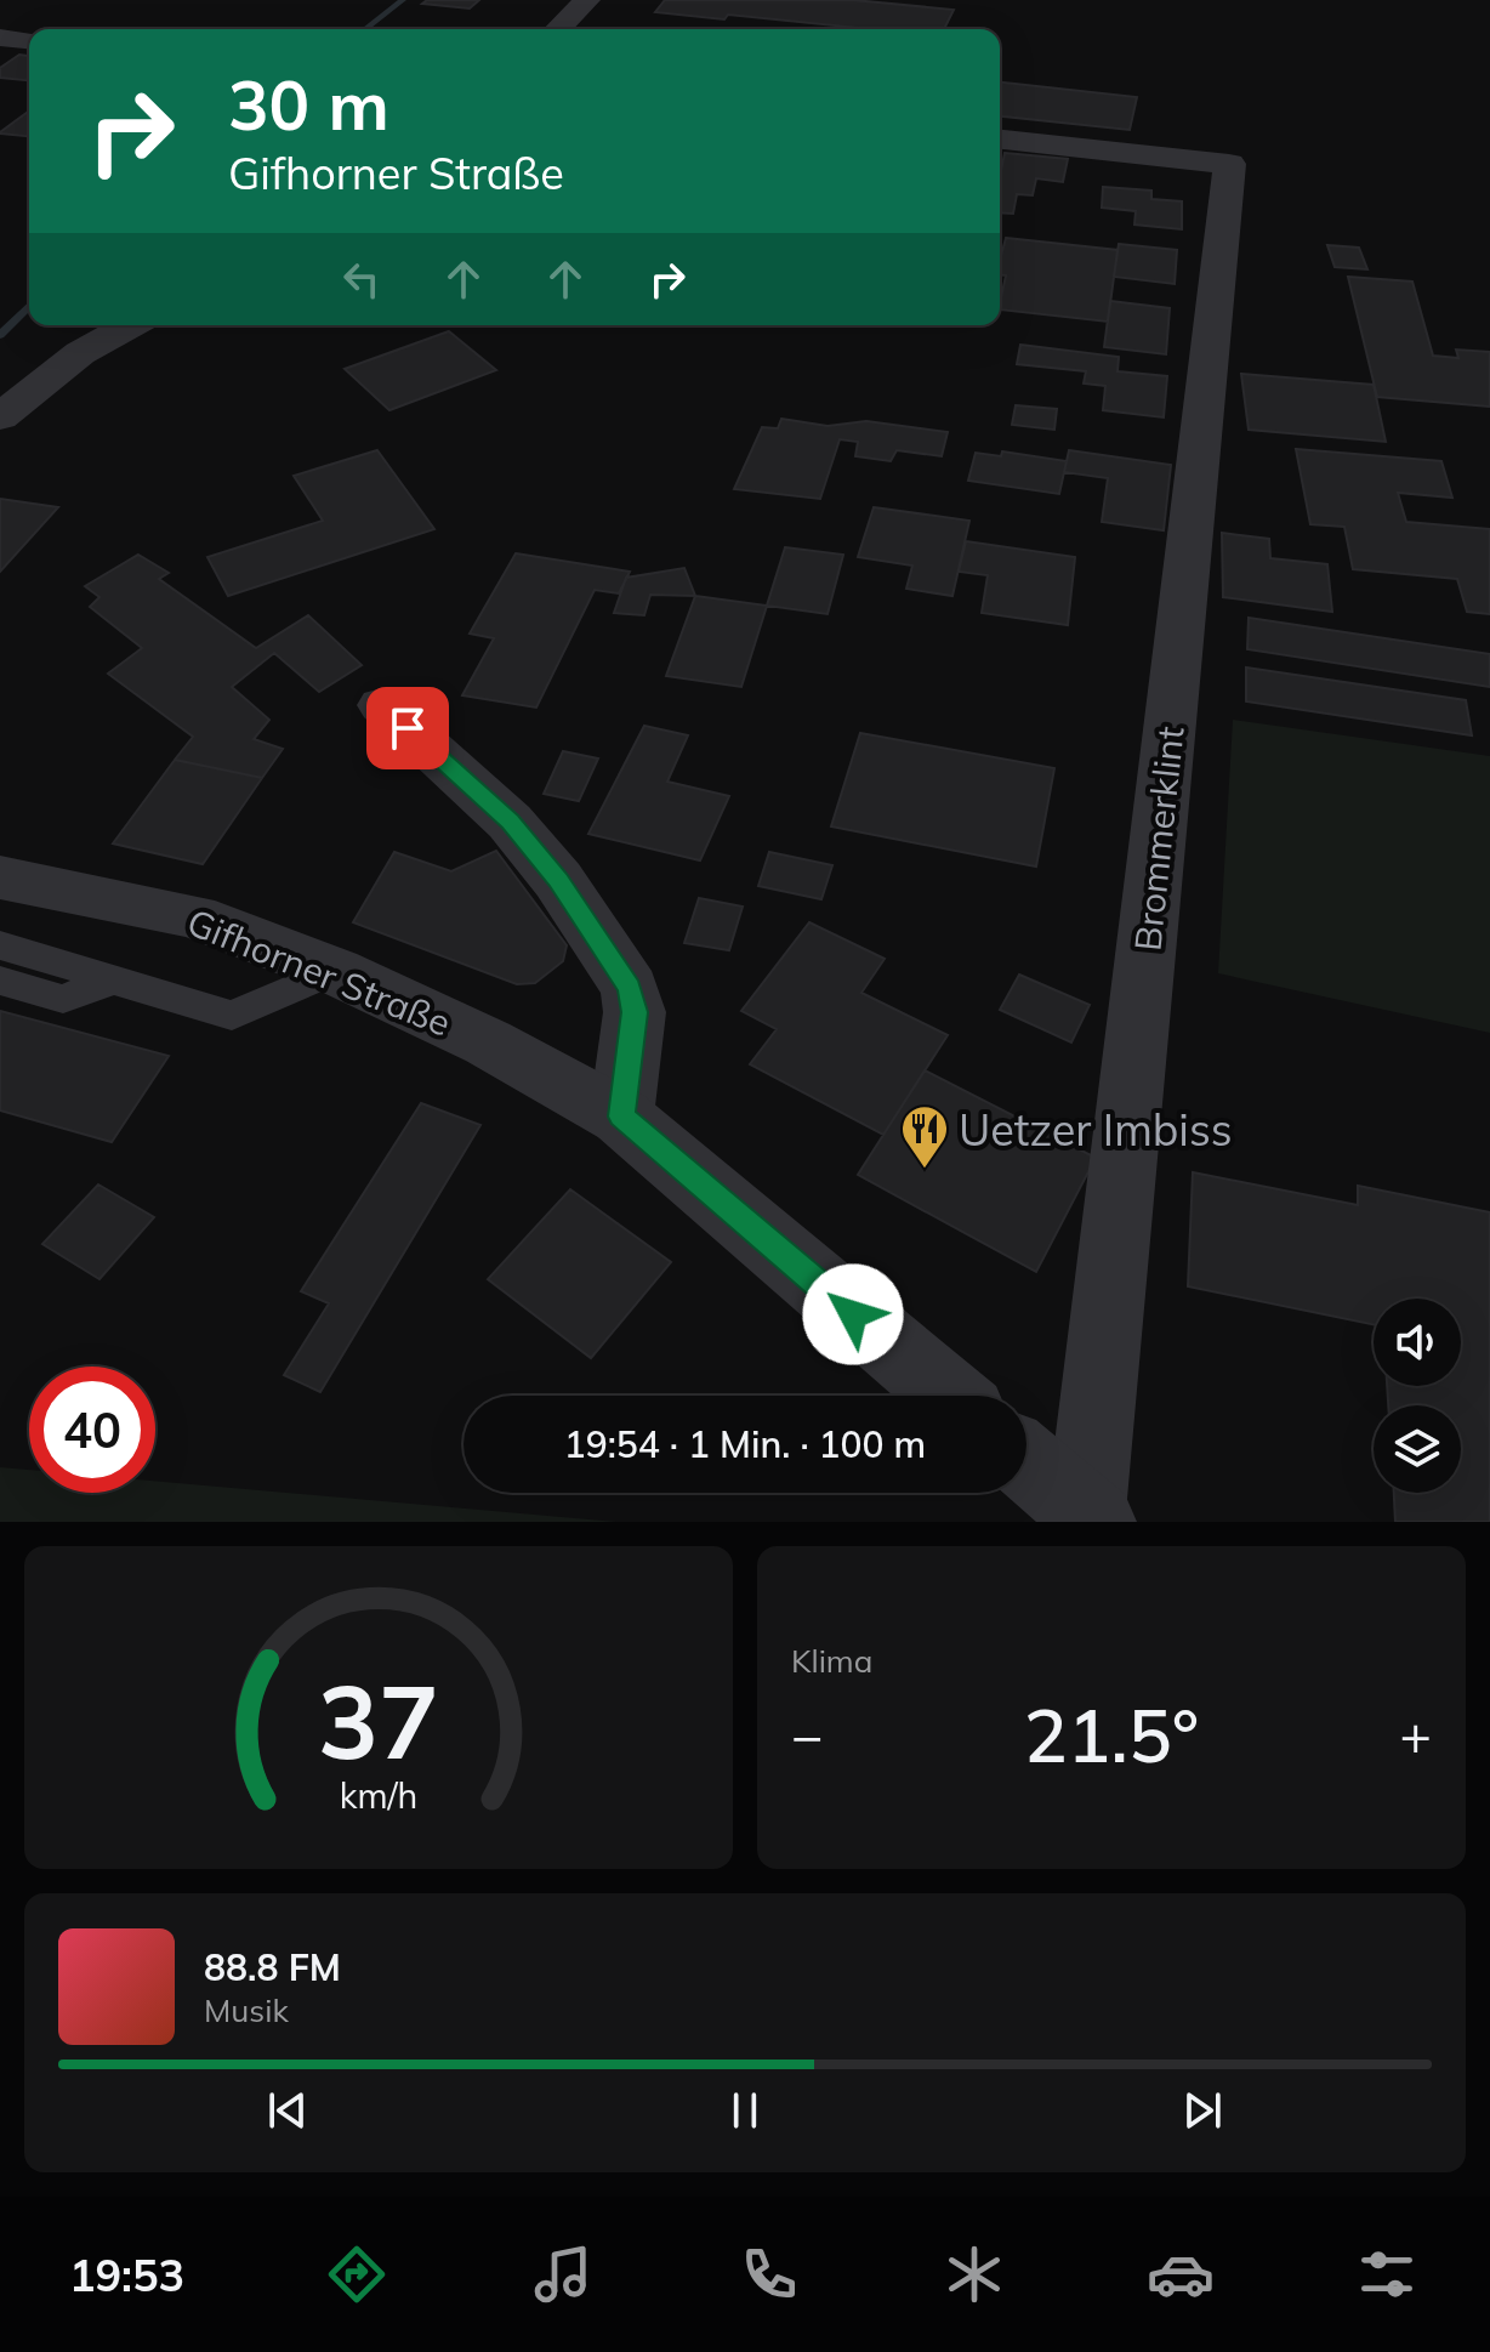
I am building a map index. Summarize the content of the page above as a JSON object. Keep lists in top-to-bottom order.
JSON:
{
  "streets": {
    "street": ["Brommerklint", "Gifhorner Straße"]
  },
  "places": {
    "restaurant": ["Uetzer Imbiss"]
  },
  "page": {
    "turn": ["30 m", "Gifhorner Straße"],
    "limit": "40",
    "trip": "19:54 · 1 Min. · 100 m",
    "tile": "Klima",
    "heat": ["−", "21.5°", "+"],
    "song": ["88.8 FM", "Musik"],
    "tabs": "19:53",
    "gauge": ["37", "km/h"]
  }
}
